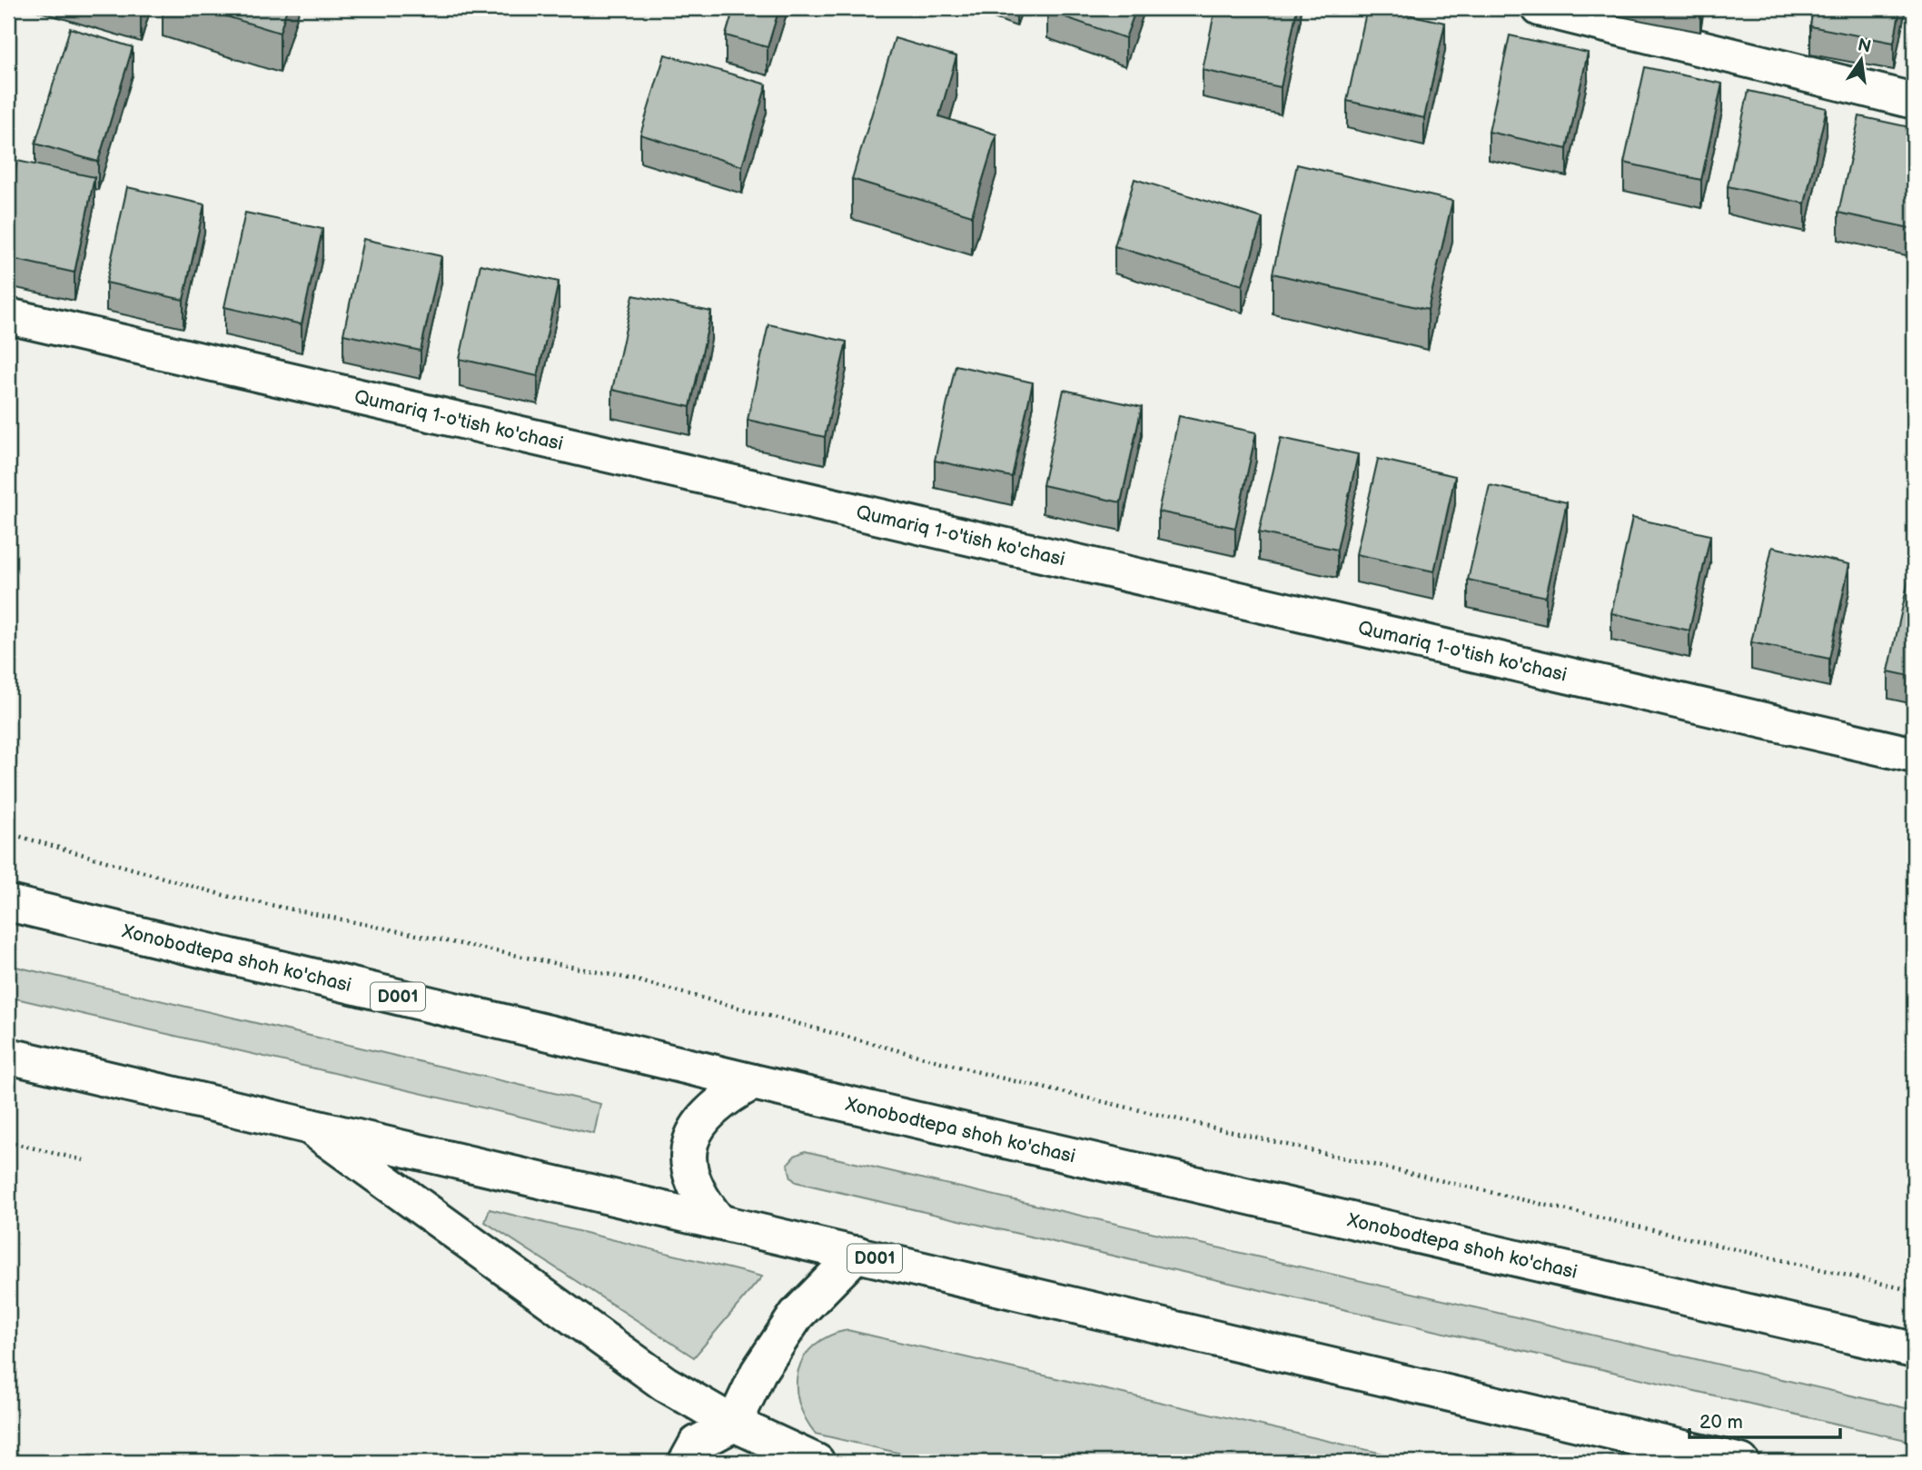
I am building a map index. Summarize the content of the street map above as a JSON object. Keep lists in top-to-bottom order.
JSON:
{
  "streets": {
    "main road": ["Qumariq 1-o'tish ko'chasi", "Xonobodtepa shoh ko'chasi", "D001"]
  },
  "scale_bar": "20 m",
  "north": "top"
}
